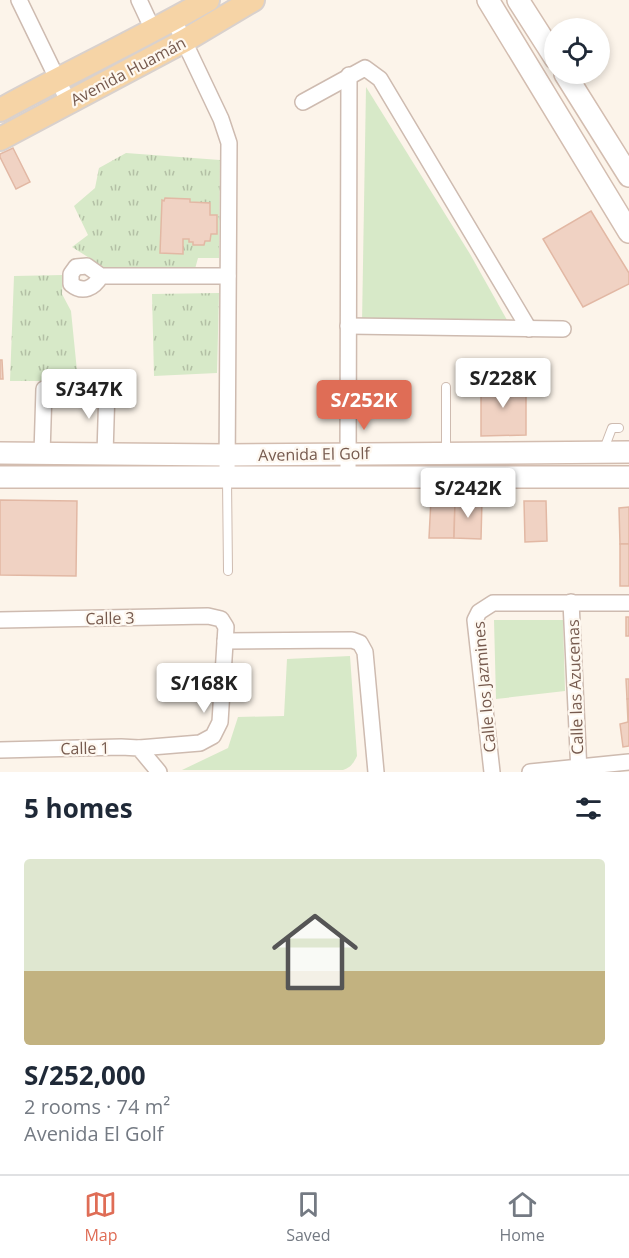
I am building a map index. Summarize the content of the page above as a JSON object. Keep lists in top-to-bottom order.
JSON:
{
  "streets": {
    "main road": ["Avenida Huamán", "Avenida El Golf"],
    "street": [
      "Calle 3",
      "Calle los Jazmines",
      "Calle las Azucenas",
      "Calle 1"
    ]
  },
  "crossings": [
    ["Calle 3", "Calle 1"],
    ["Calle los Jazmines", "Calle las Azucenas"]
  ],
  "page": {
    "price": [
      "S/228K",
      "S/347K",
      "S/252K",
      "S/242K",
      "S/168K"
    ],
    "heading": "5 homes",
    "list": [
      {
        "name": "S/252,000",
        "note": "2 rooms · 74 m² · Avenida El Golf"
      }
    ],
    "tabs": ["Map", "Saved", "Home"]
  }
}
